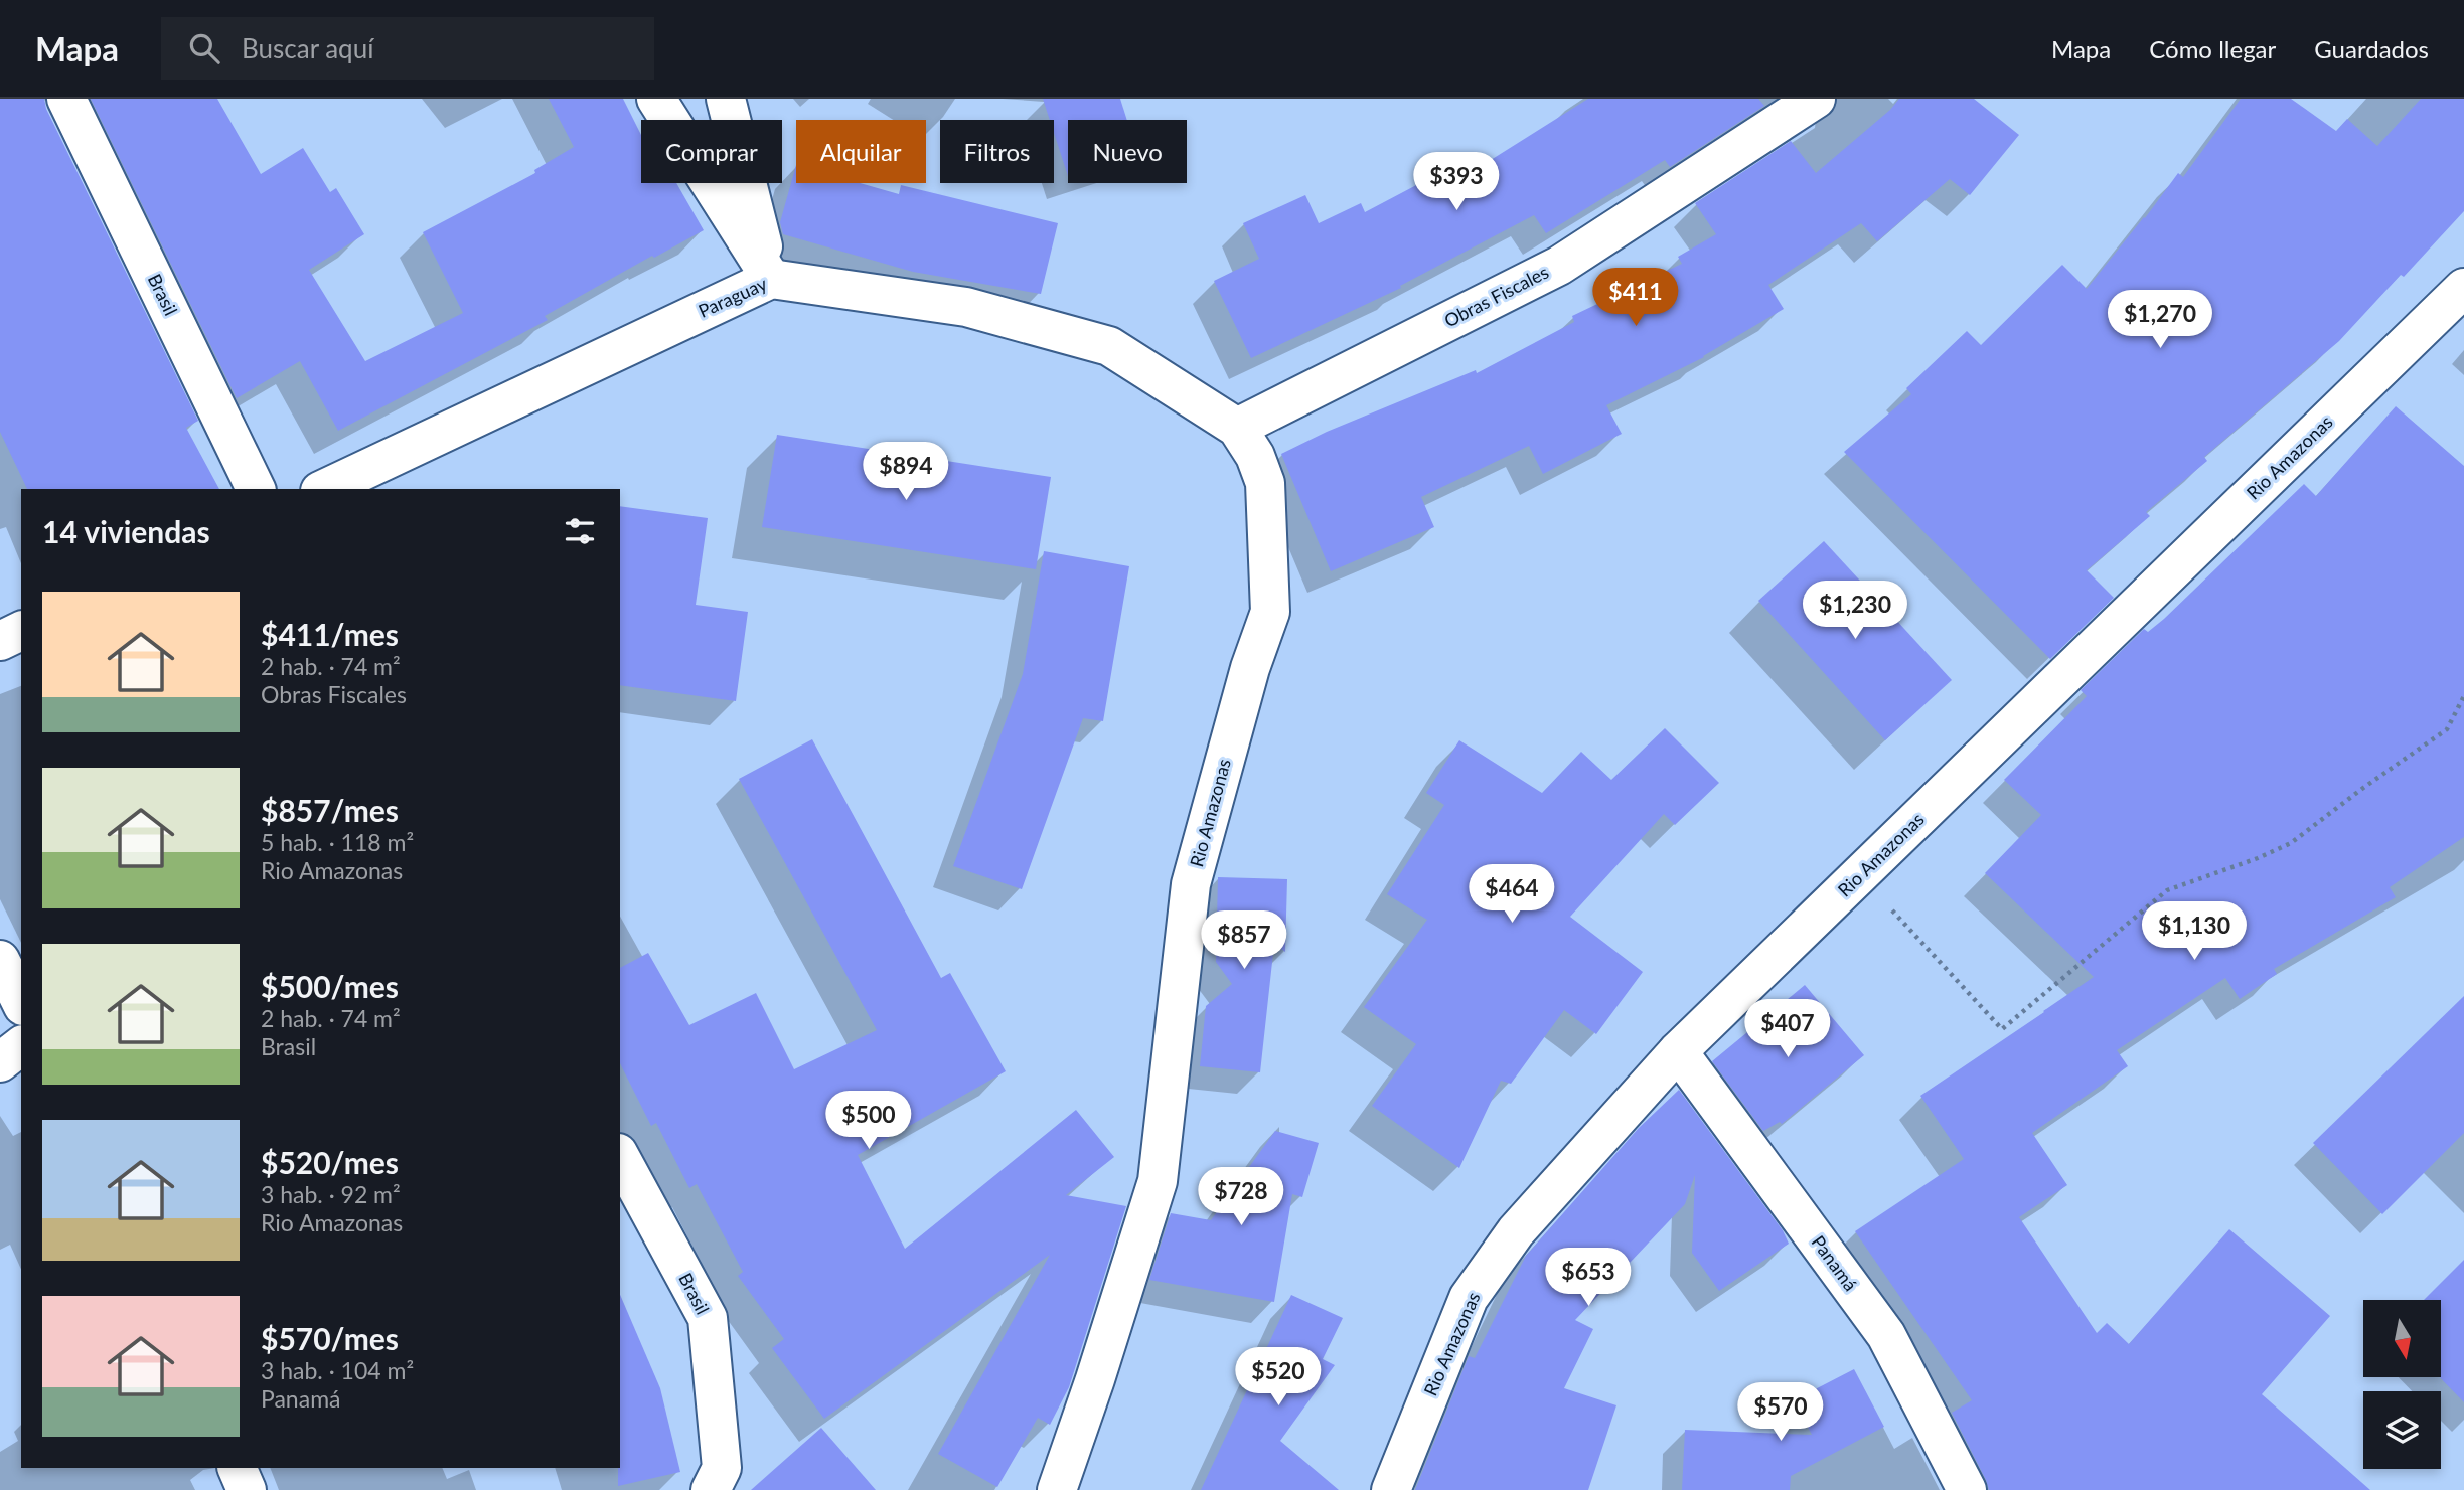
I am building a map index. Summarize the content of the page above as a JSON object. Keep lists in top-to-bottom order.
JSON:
{
  "streets": {
    "street": [
      "Brasil",
      "Obras Fiscales",
      "Paraguay",
      "Rio Amazonas",
      "Panamá"
    ]
  },
  "crossings": [
    ["Obras Fiscales", "Paraguay"],
    ["Obras Fiscales", "Rio Amazonas"],
    ["Paraguay", "Rio Amazonas"],
    ["Rio Amazonas", "Panamá"]
  ],
  "north": "bottom",
  "page": {
    "header": "Mapa",
    "search": "Buscar aquí",
    "nav": ["Mapa", "Cómo llegar", "Guardados"],
    "chip": [
      "Comprar",
      "Alquilar",
      "Filtros",
      "Nuevo"
    ],
    "price": [
      "$393",
      "$411",
      "$1,270",
      "$894",
      "$1,230",
      "$464",
      "$1,130",
      "$857",
      "$407",
      "$500",
      "$728",
      "$653",
      "$520",
      "$570"
    ],
    "heading": "14 viviendas",
    "list": [
      {
        "name": "$411/mes",
        "note": "2 hab. · 74 m² · Obras Fiscales"
      },
      {
        "name": "$857/mes",
        "note": "5 hab. · 118 m² · Rio Amazonas"
      },
      {
        "name": "$500/mes",
        "note": "2 hab. · 74 m² · Brasil"
      },
      {
        "name": "$520/mes",
        "note": "3 hab. · 92 m² · Rio Amazonas"
      },
      {
        "name": "$570/mes",
        "note": "3 hab. · 104 m² · Panamá"
      }
    ]
  }
}
